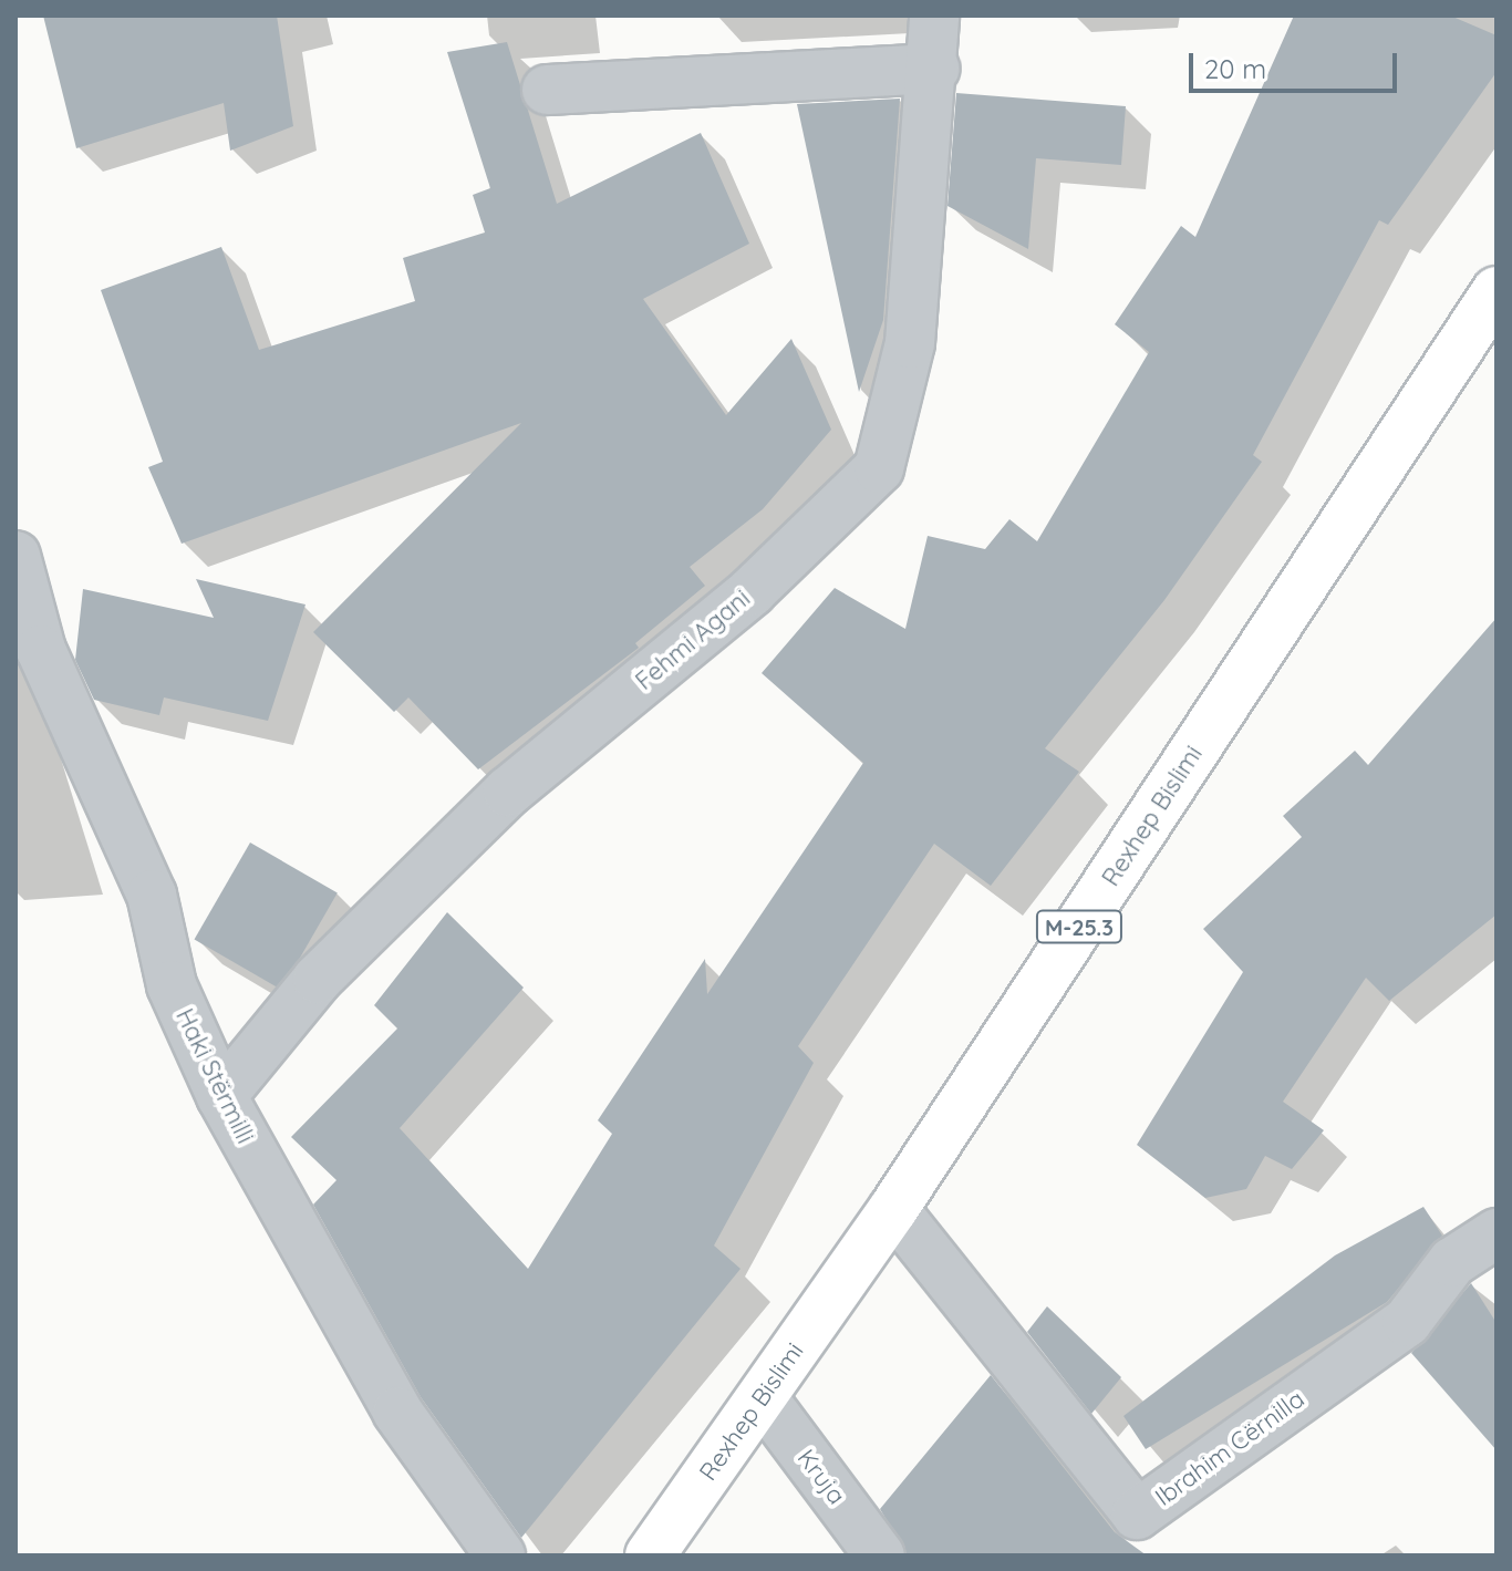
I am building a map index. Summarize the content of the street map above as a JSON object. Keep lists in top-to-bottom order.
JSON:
{
  "streets": {
    "main road": ["Rexhep Bislimi", "M-25.3"],
    "street": [
      "Fehmi Agani",
      "Haki Stërmilli",
      "Ibrahim Cërnilla",
      "Kruja"
    ]
  },
  "crossings": [
    ["Fehmi Agani", "Haki Stërmilli"],
    ["Rexhep Bislimi", "Ibrahim Cërnilla"],
    ["Rexhep Bislimi", "Kruja"]
  ],
  "scale_bar": "20 m"
}
